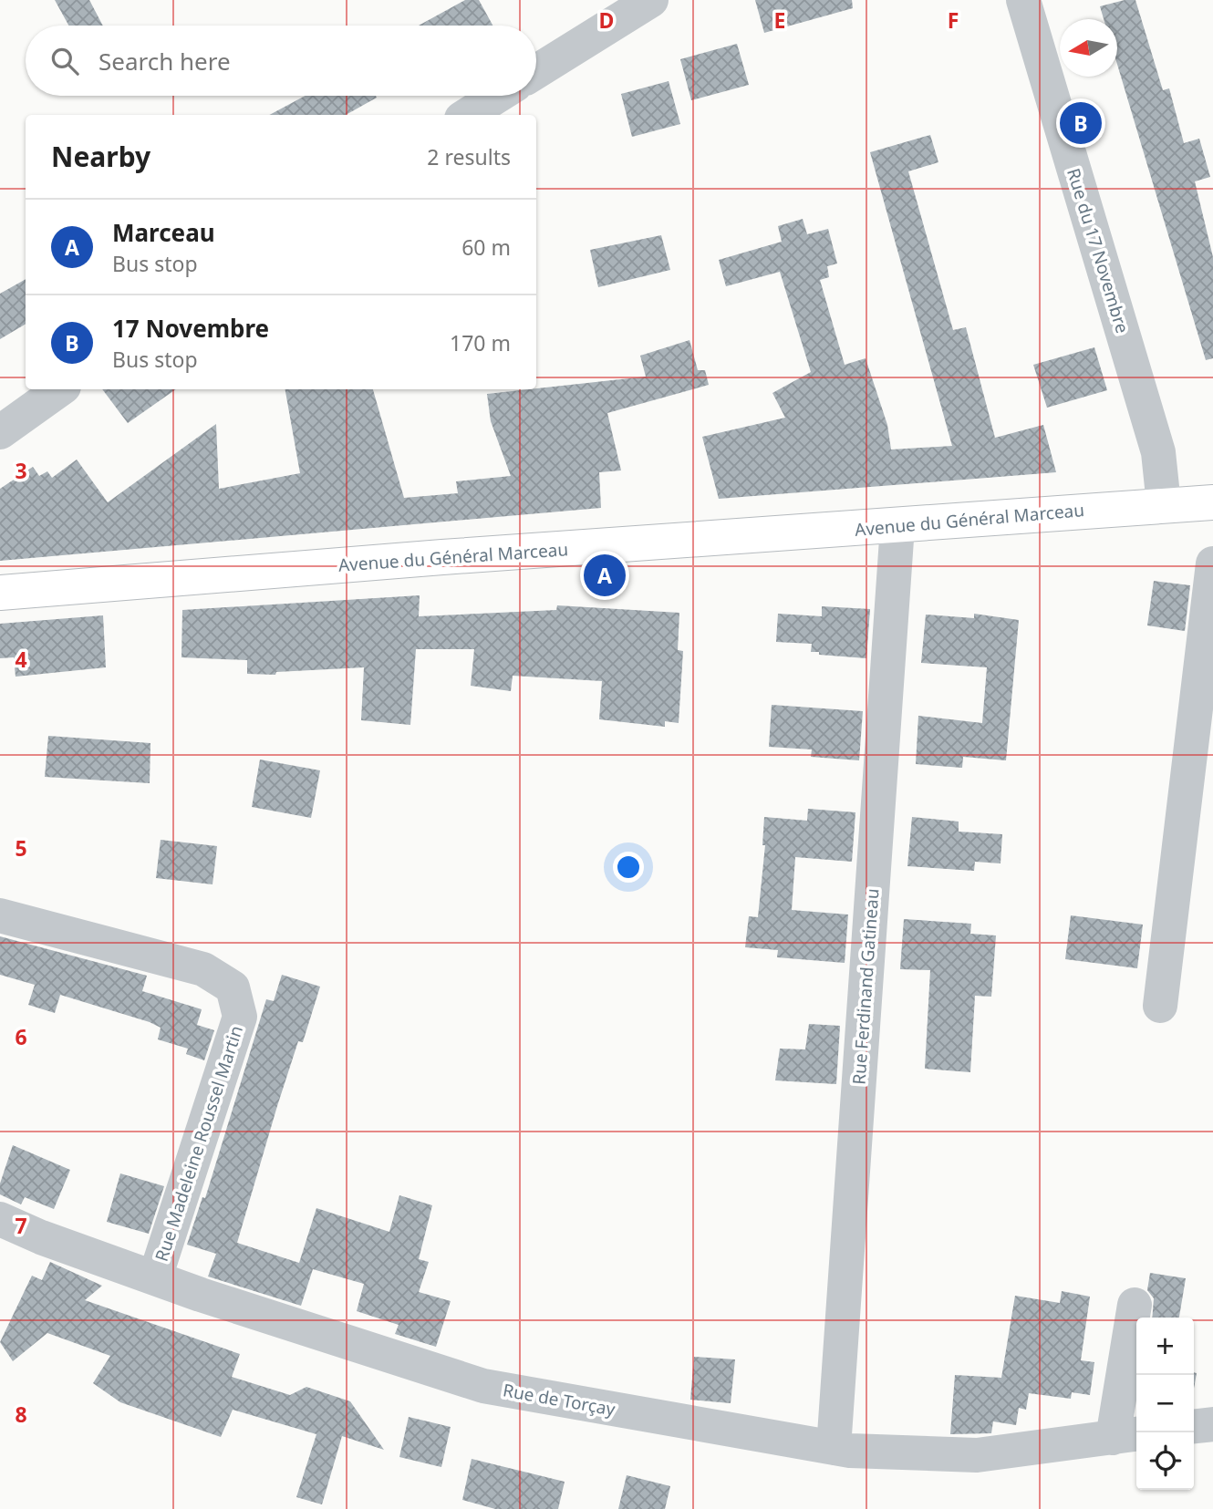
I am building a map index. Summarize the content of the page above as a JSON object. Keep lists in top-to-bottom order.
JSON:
{
  "streets": {
    "main road": ["Avenue du Général Marceau"],
    "street": [
      "Rue du 17 Novembre",
      "Rue Ferdinand Gatineau",
      "Rue Madeleine Roussel Martin",
      "Rue de Torçay"
    ]
  },
  "crossings": [
    ["Rue du 17 Novembre", "Avenue du Général Marceau"],
    ["Avenue du Général Marceau", "Rue Ferdinand Gatineau"],
    ["Rue Ferdinand Gatineau", "Rue de Torçay"],
    ["Rue Madeleine Roussel Martin", "Rue de Torçay"]
  ],
  "north": "left",
  "page": {
    "search": "Search here",
    "pins": ["B", "A"],
    "heading": ["Nearby", "2 results"],
    "list": [
      {
        "mark": "A",
        "name": "Marceau",
        "note": "Bus stop",
        "value": "60 m"
      },
      {
        "mark": "B",
        "name": "17 Novembre",
        "note": "Bus stop",
        "value": "170 m"
      }
    ],
    "map_buttons": ["+", "−"]
  },
  "grid": {
    "columns": ["D", "E", "F"],
    "rows": [
      "3",
      "4",
      "5",
      "6",
      "7",
      "8"
    ]
  }
}
